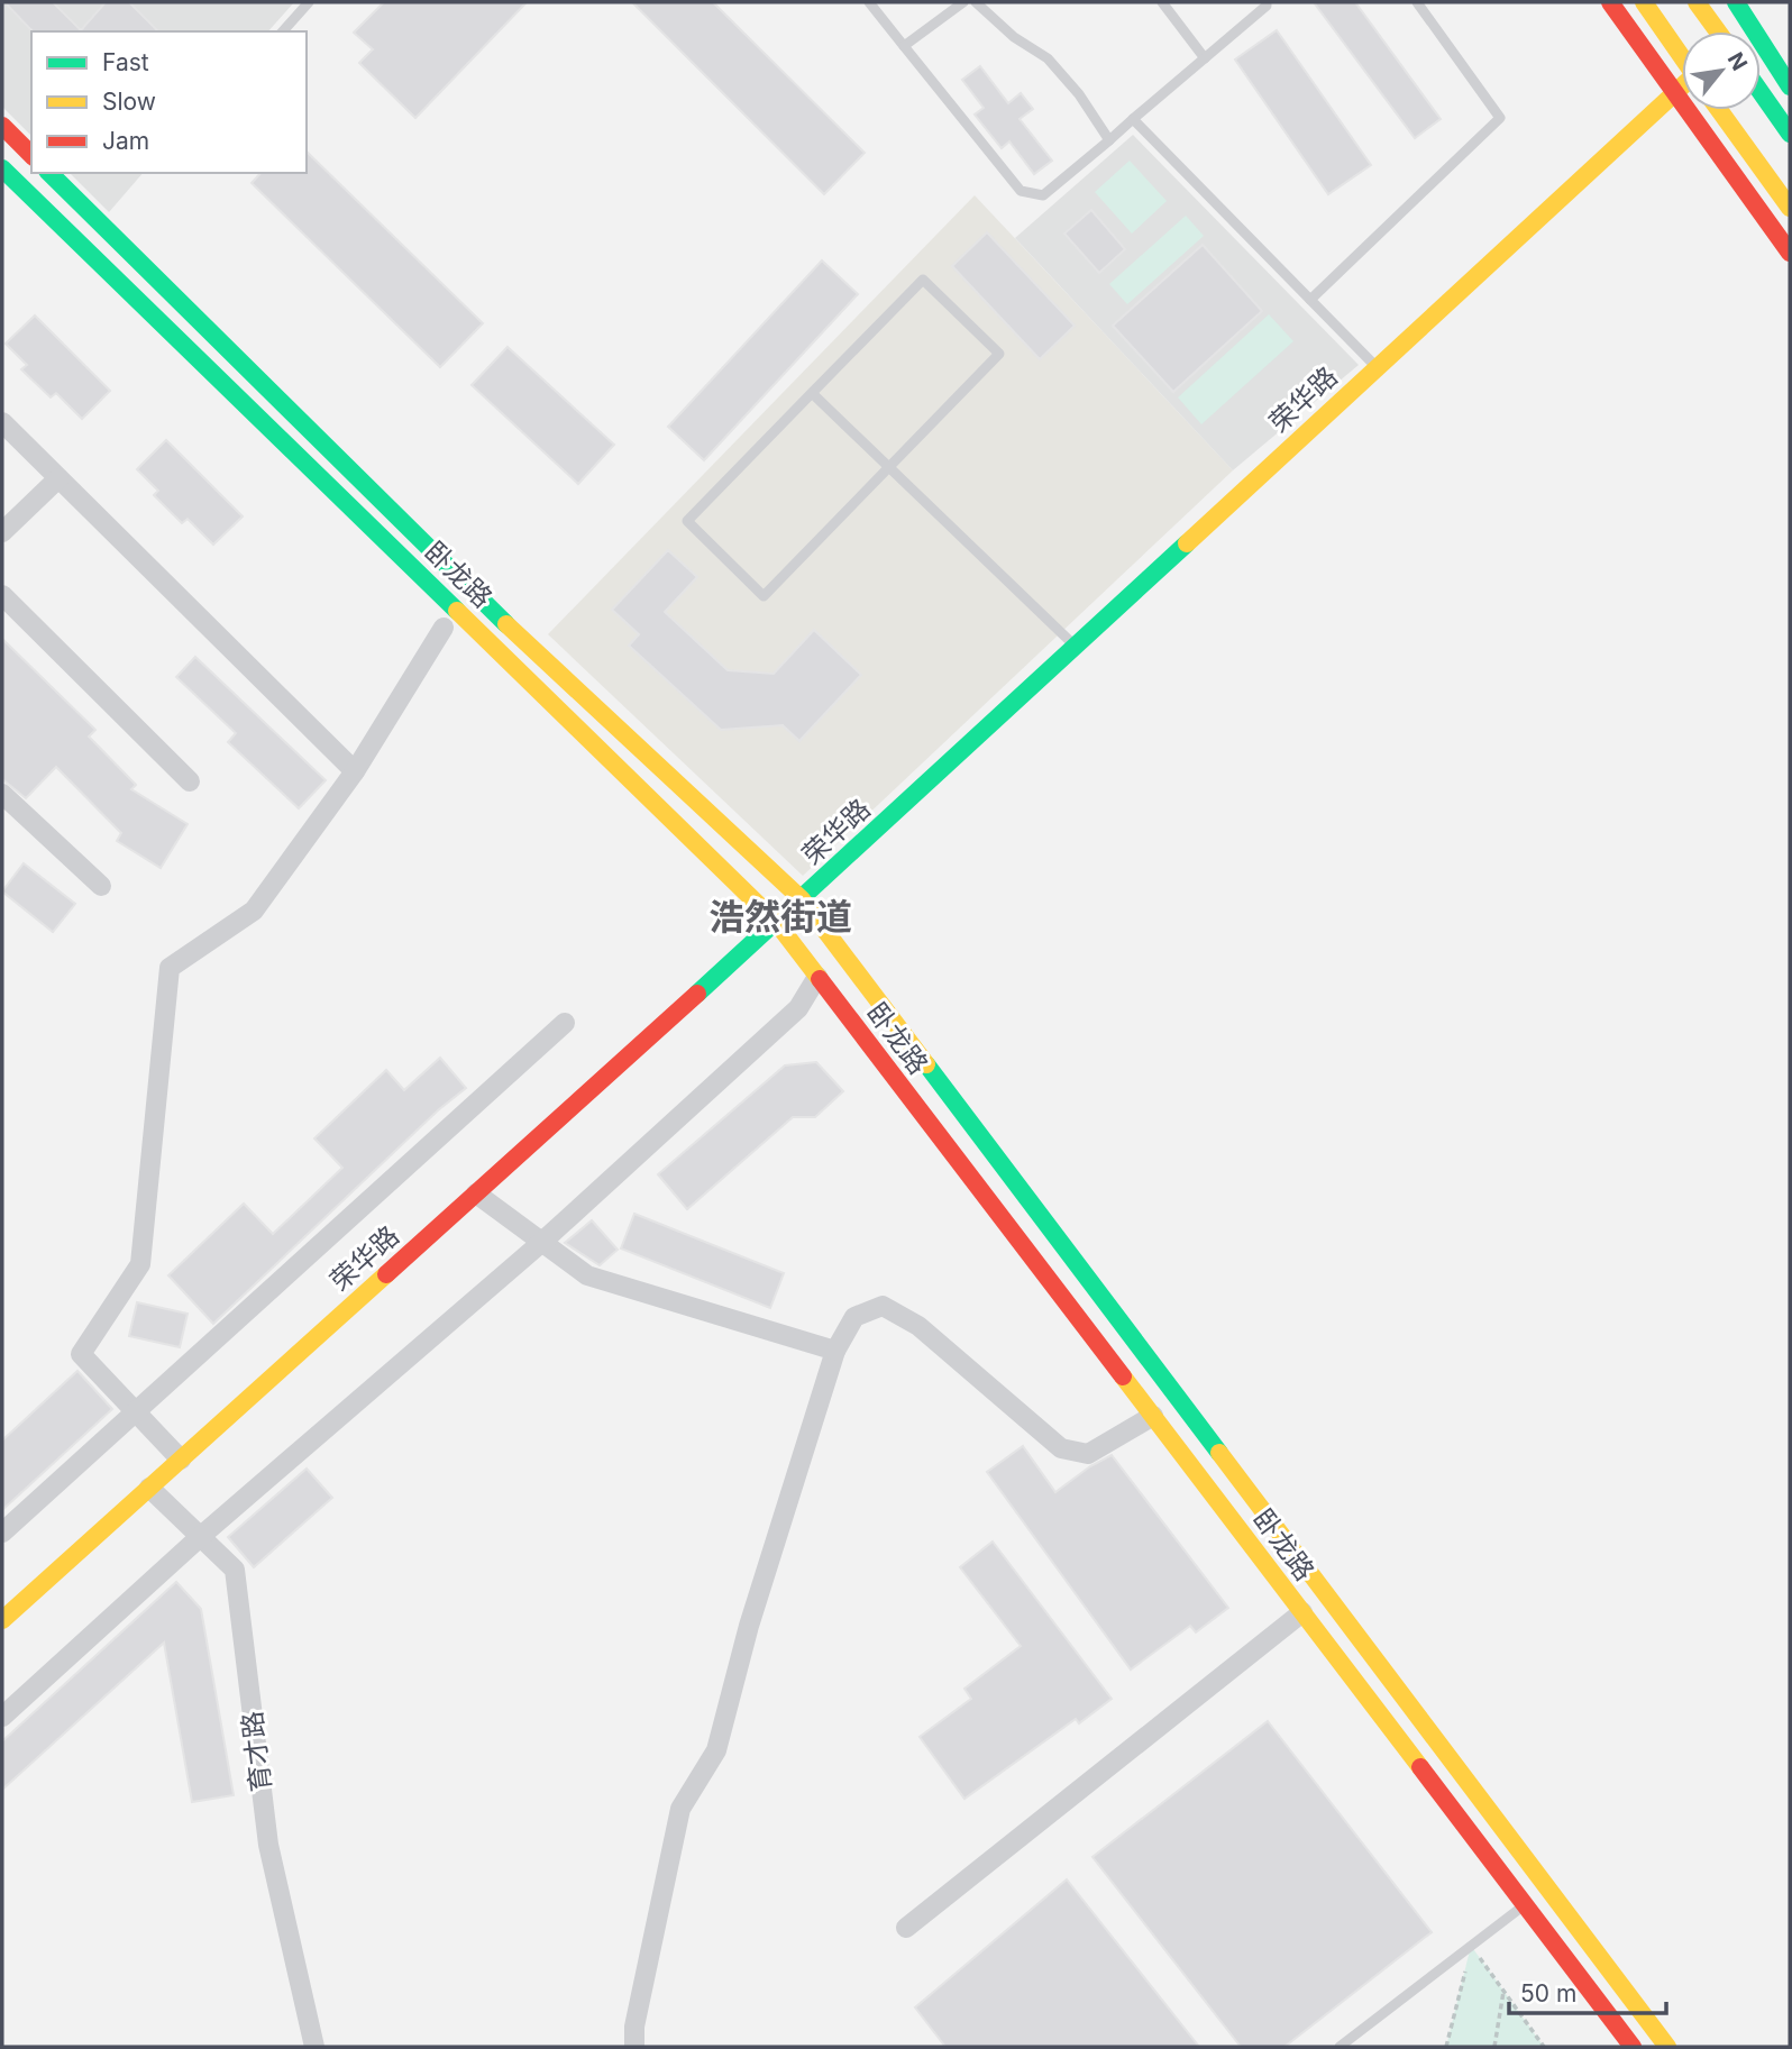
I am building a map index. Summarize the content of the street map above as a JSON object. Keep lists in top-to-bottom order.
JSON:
{
  "streets": {
    "main road": ["荣华路", "卧龙路"],
    "street": ["育才路"]
  },
  "crossings": [
    ["荣华路", "卧龙路"],
    ["荣华路", "育才路"]
  ],
  "districts": ["浩然街道"],
  "legend": ["Fast", "Slow", "Jam"],
  "scale_bar": "50 m",
  "north": "top right"
}
